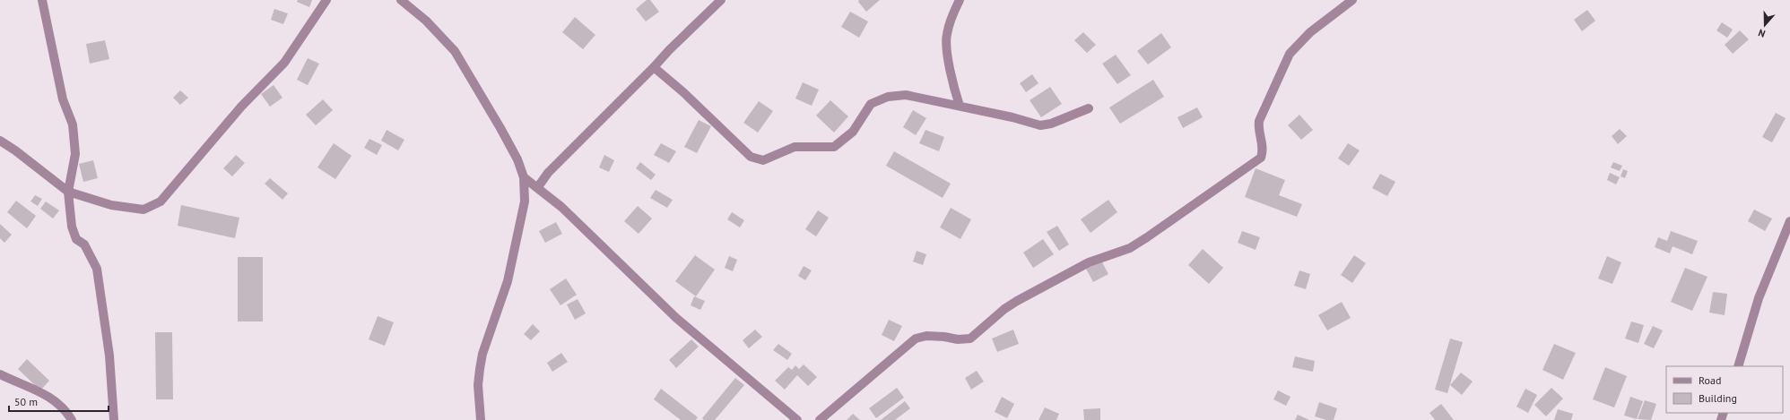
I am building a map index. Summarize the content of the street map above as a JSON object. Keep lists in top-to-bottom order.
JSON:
{
  "legend": ["Road", "Building"],
  "scale_bar": "50 m",
  "north": "bottom"
}
